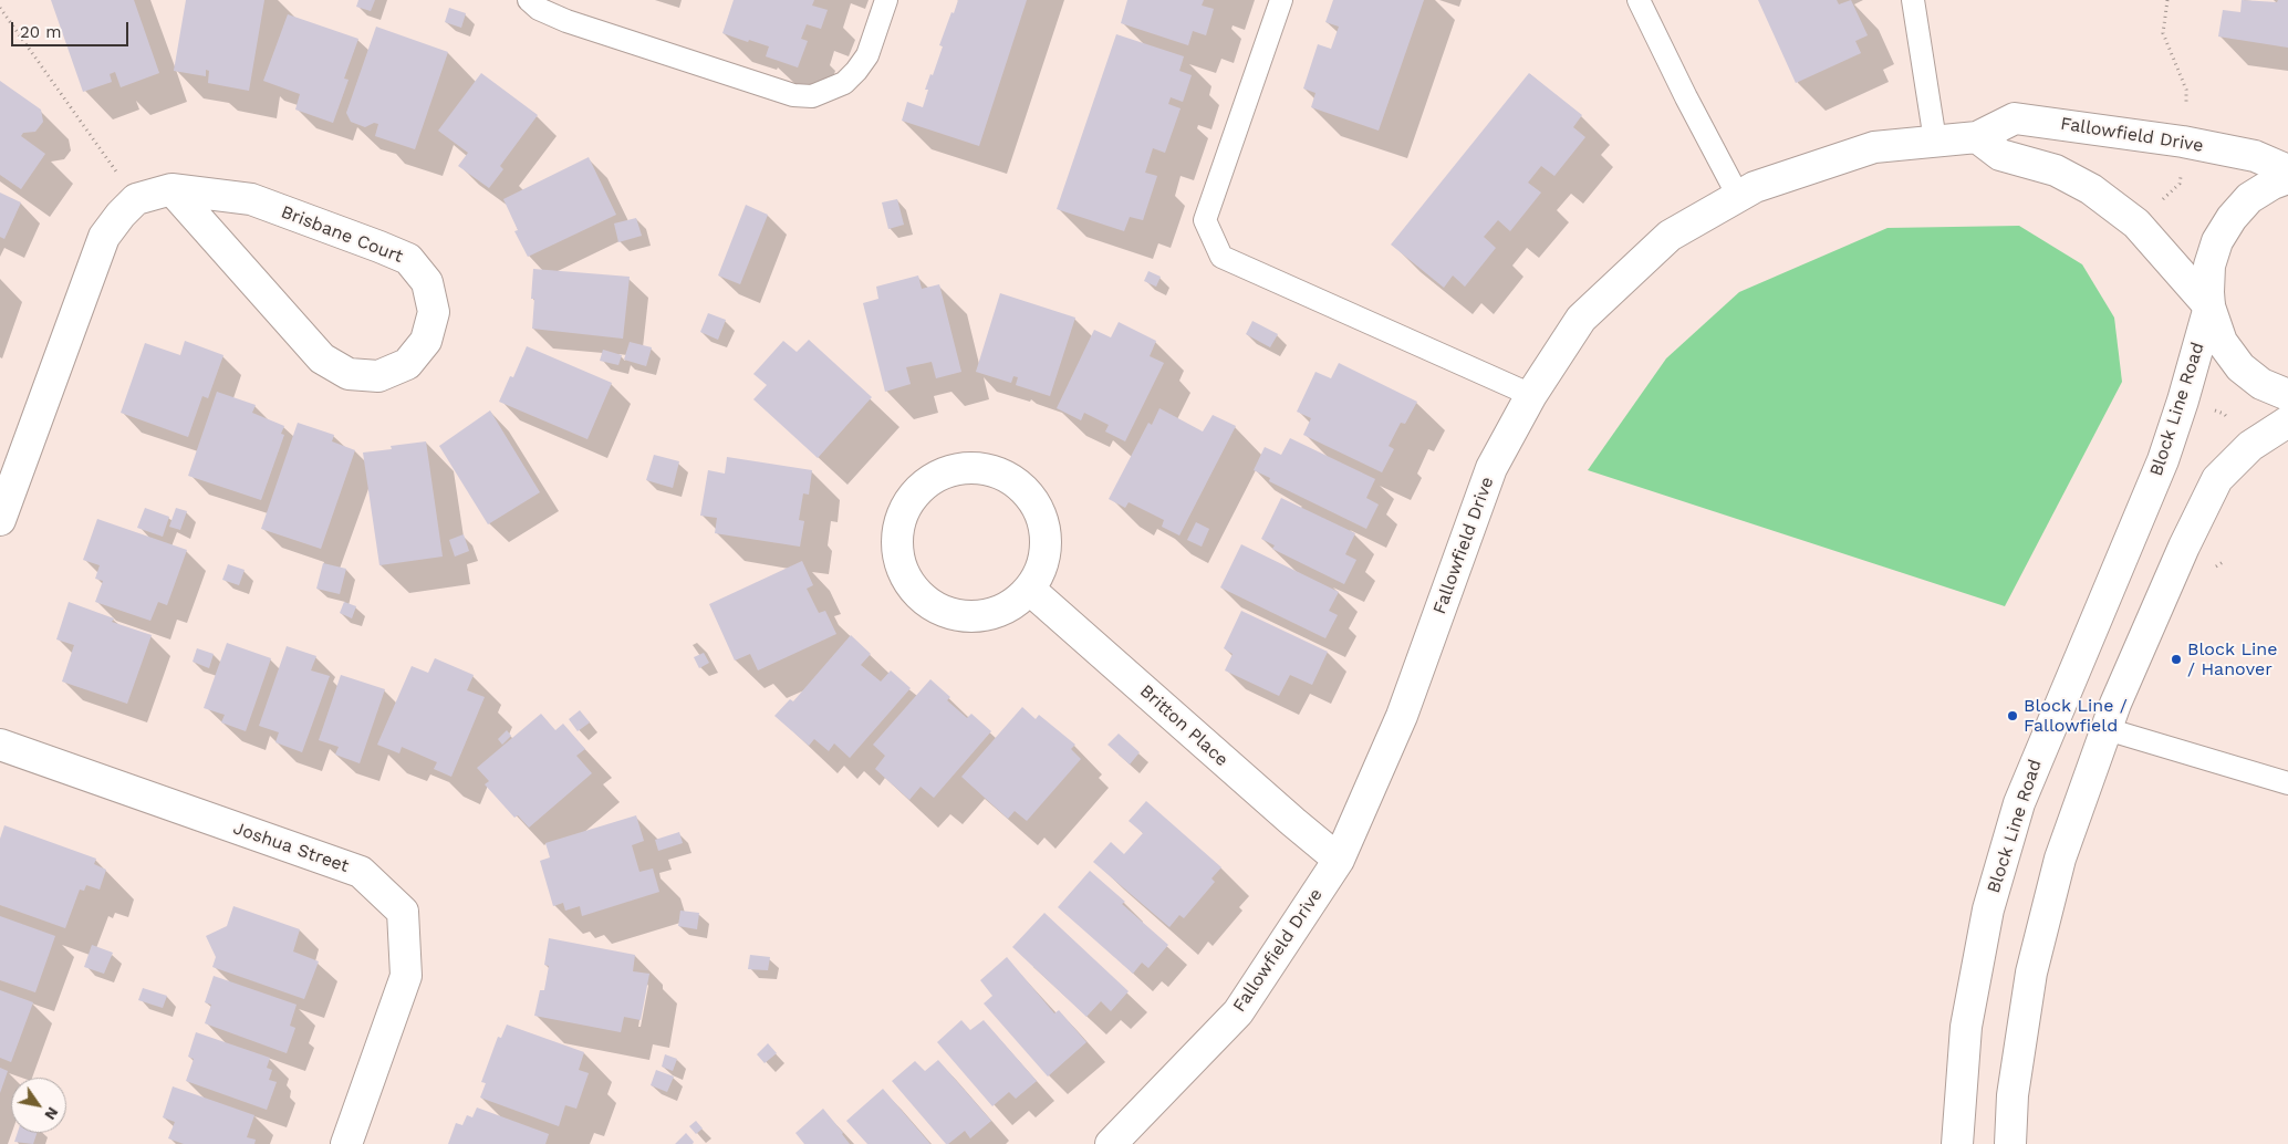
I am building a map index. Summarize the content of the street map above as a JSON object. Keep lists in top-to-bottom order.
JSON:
{
  "streets": {
    "street": [
      "Fallowfield Drive",
      "Brisbane Court",
      "Block Line Road",
      "Britton Place",
      "Joshua Street"
    ]
  },
  "crossings": [
    ["Fallowfield Drive", "Britton Place"]
  ],
  "places": ["Block Line / Hanover", "Block Line / Fallowfield"],
  "scale_bar": "20 m",
  "north": "bottom right"
}
